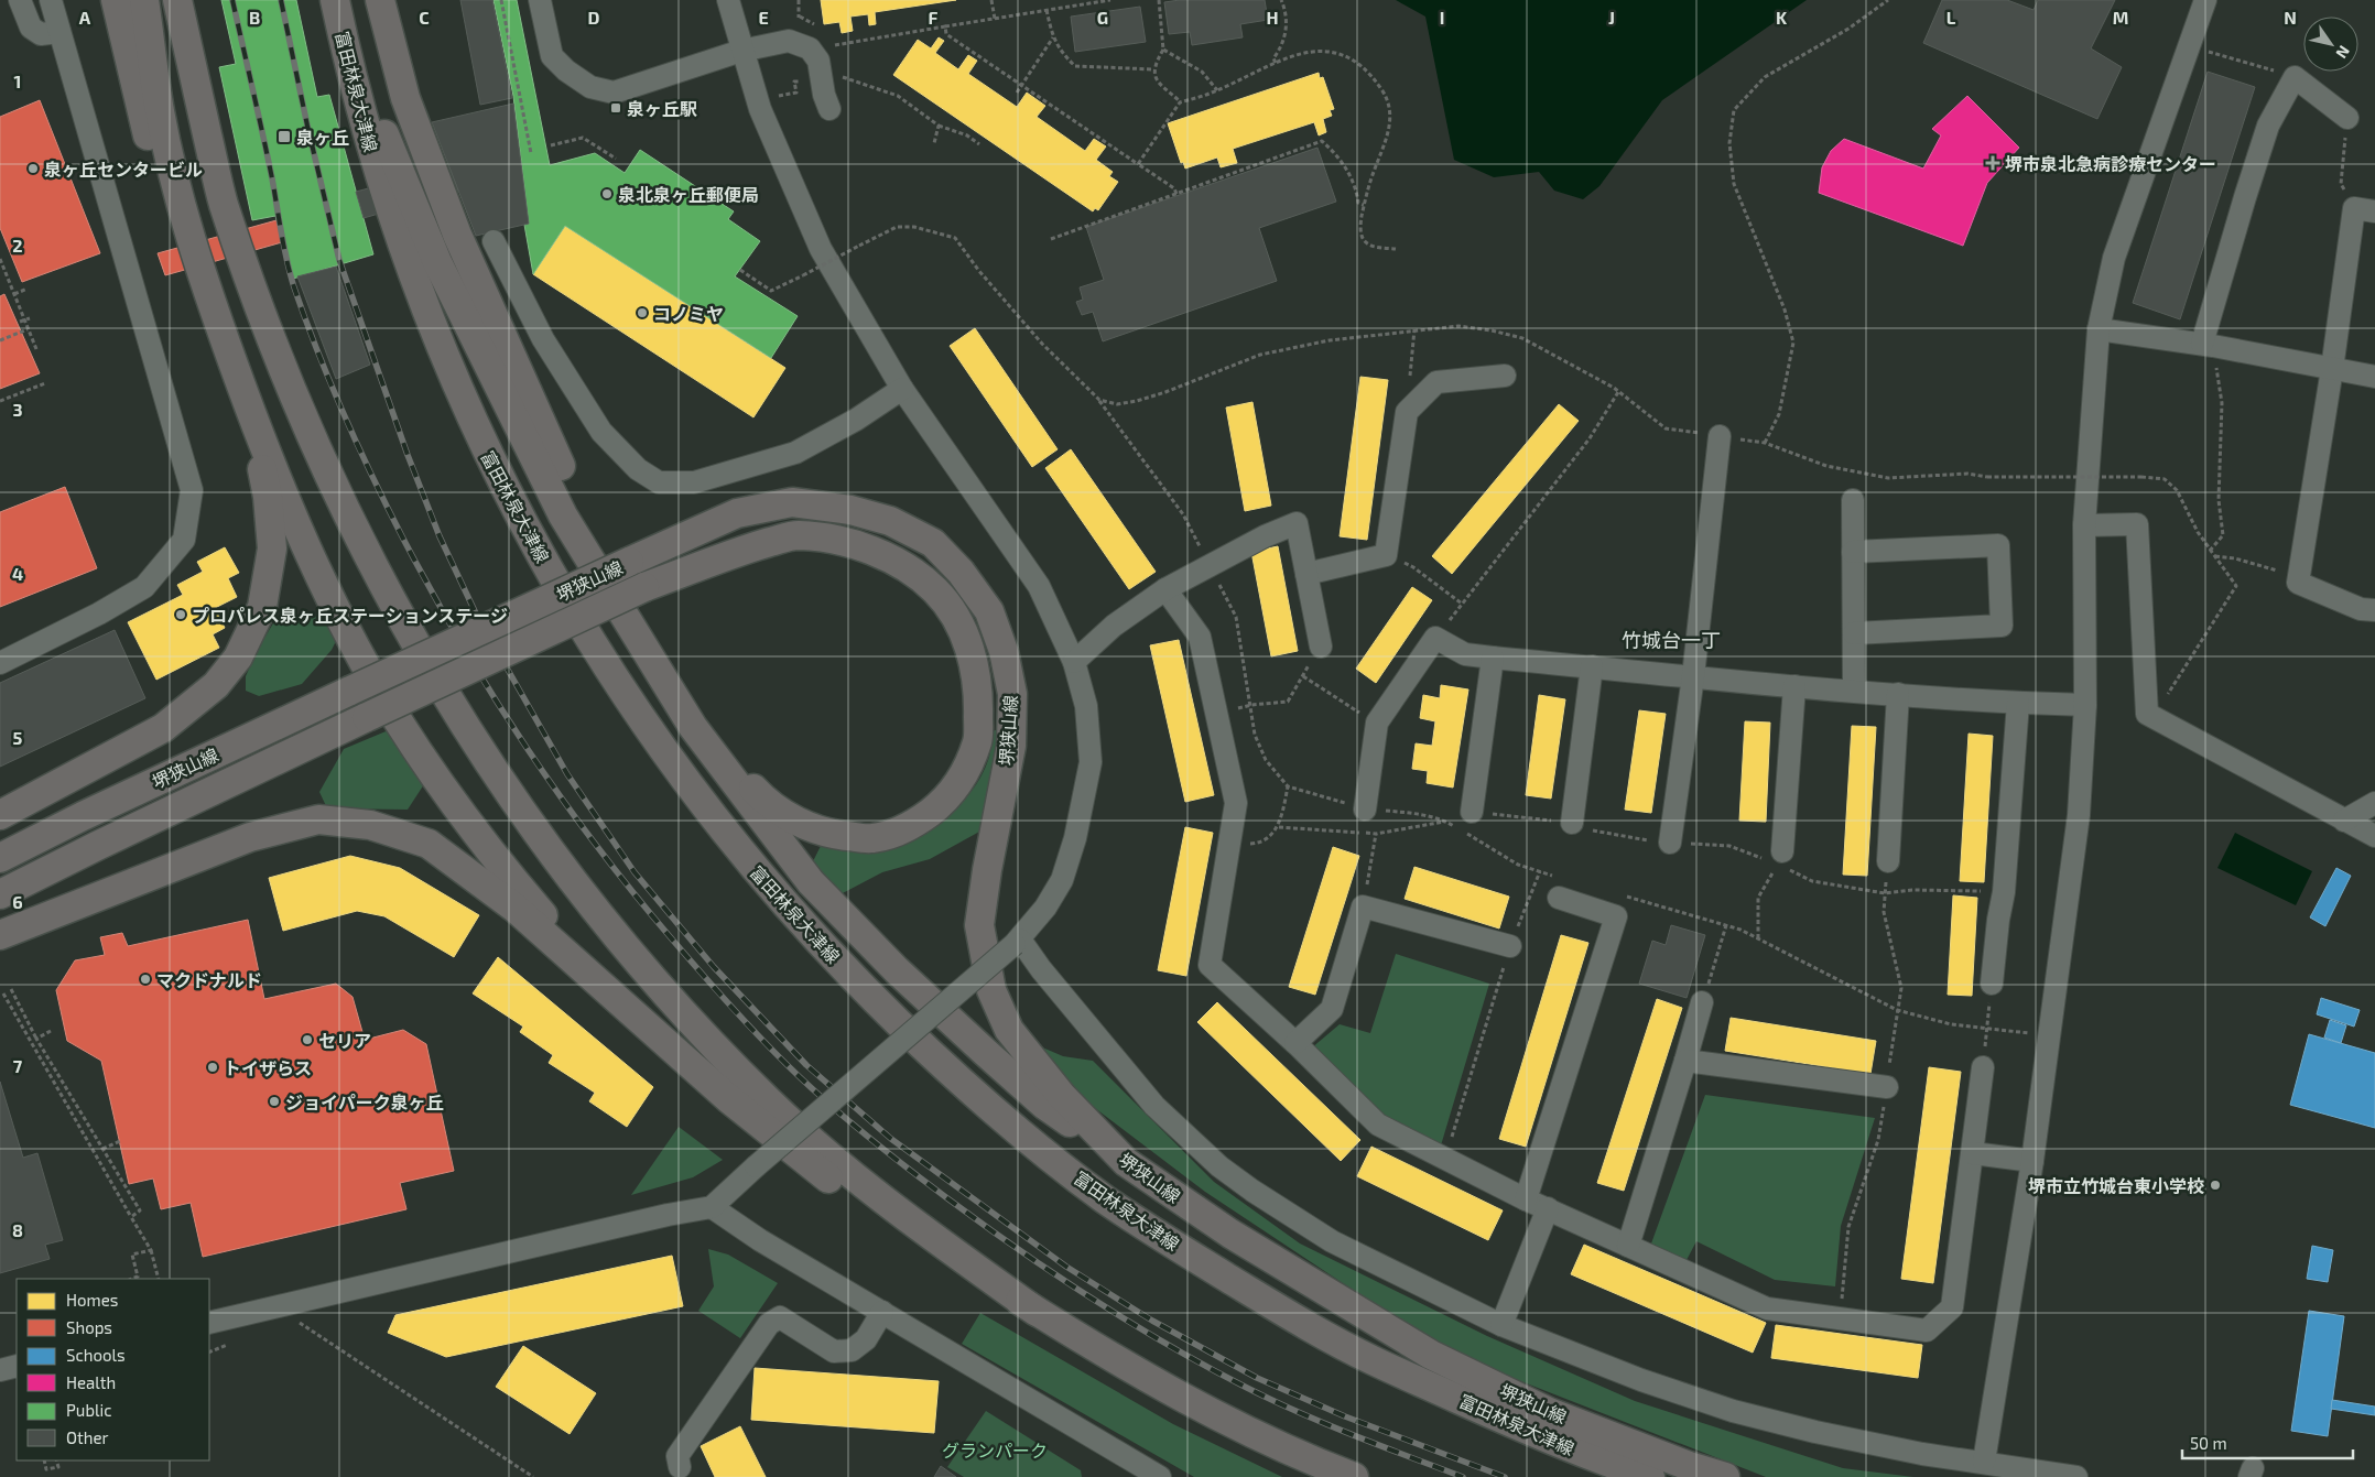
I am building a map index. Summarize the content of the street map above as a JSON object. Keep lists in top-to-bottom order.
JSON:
{
  "streets": {
    "main road": ["富田林泉大津線", "堺狭山線"]
  },
  "districts": ["竹城台一丁"],
  "parks": ["グランパーク"],
  "places": {
    "transit": ["泉ヶ丘駅", "泉ヶ丘"],
    "health": ["堺市泉北急病診療センター"],
    "other": [
      "泉ヶ丘センタービル",
      "泉北泉ヶ丘郵便局",
      "コノミヤ",
      "プロパレス泉ヶ丘ステーションステージ",
      "マクドナルド",
      "セリア",
      "トイザらス",
      "ジョイパーク泉ヶ丘",
      "堺市立竹城台東小学校"
    ]
  },
  "legend": [
    "Homes",
    "Shops",
    "Schools",
    "Health",
    "Public",
    "Other"
  ],
  "scale_bar": "50 m",
  "north": "bottom right",
  "grid": {
    "columns": [
      "A",
      "B",
      "C",
      "D",
      "E",
      "F",
      "G",
      "H",
      "I",
      "J",
      "K",
      "L",
      "M",
      "N"
    ],
    "rows": [
      "1",
      "2",
      "3",
      "4",
      "5",
      "6",
      "7",
      "8"
    ]
  }
}
